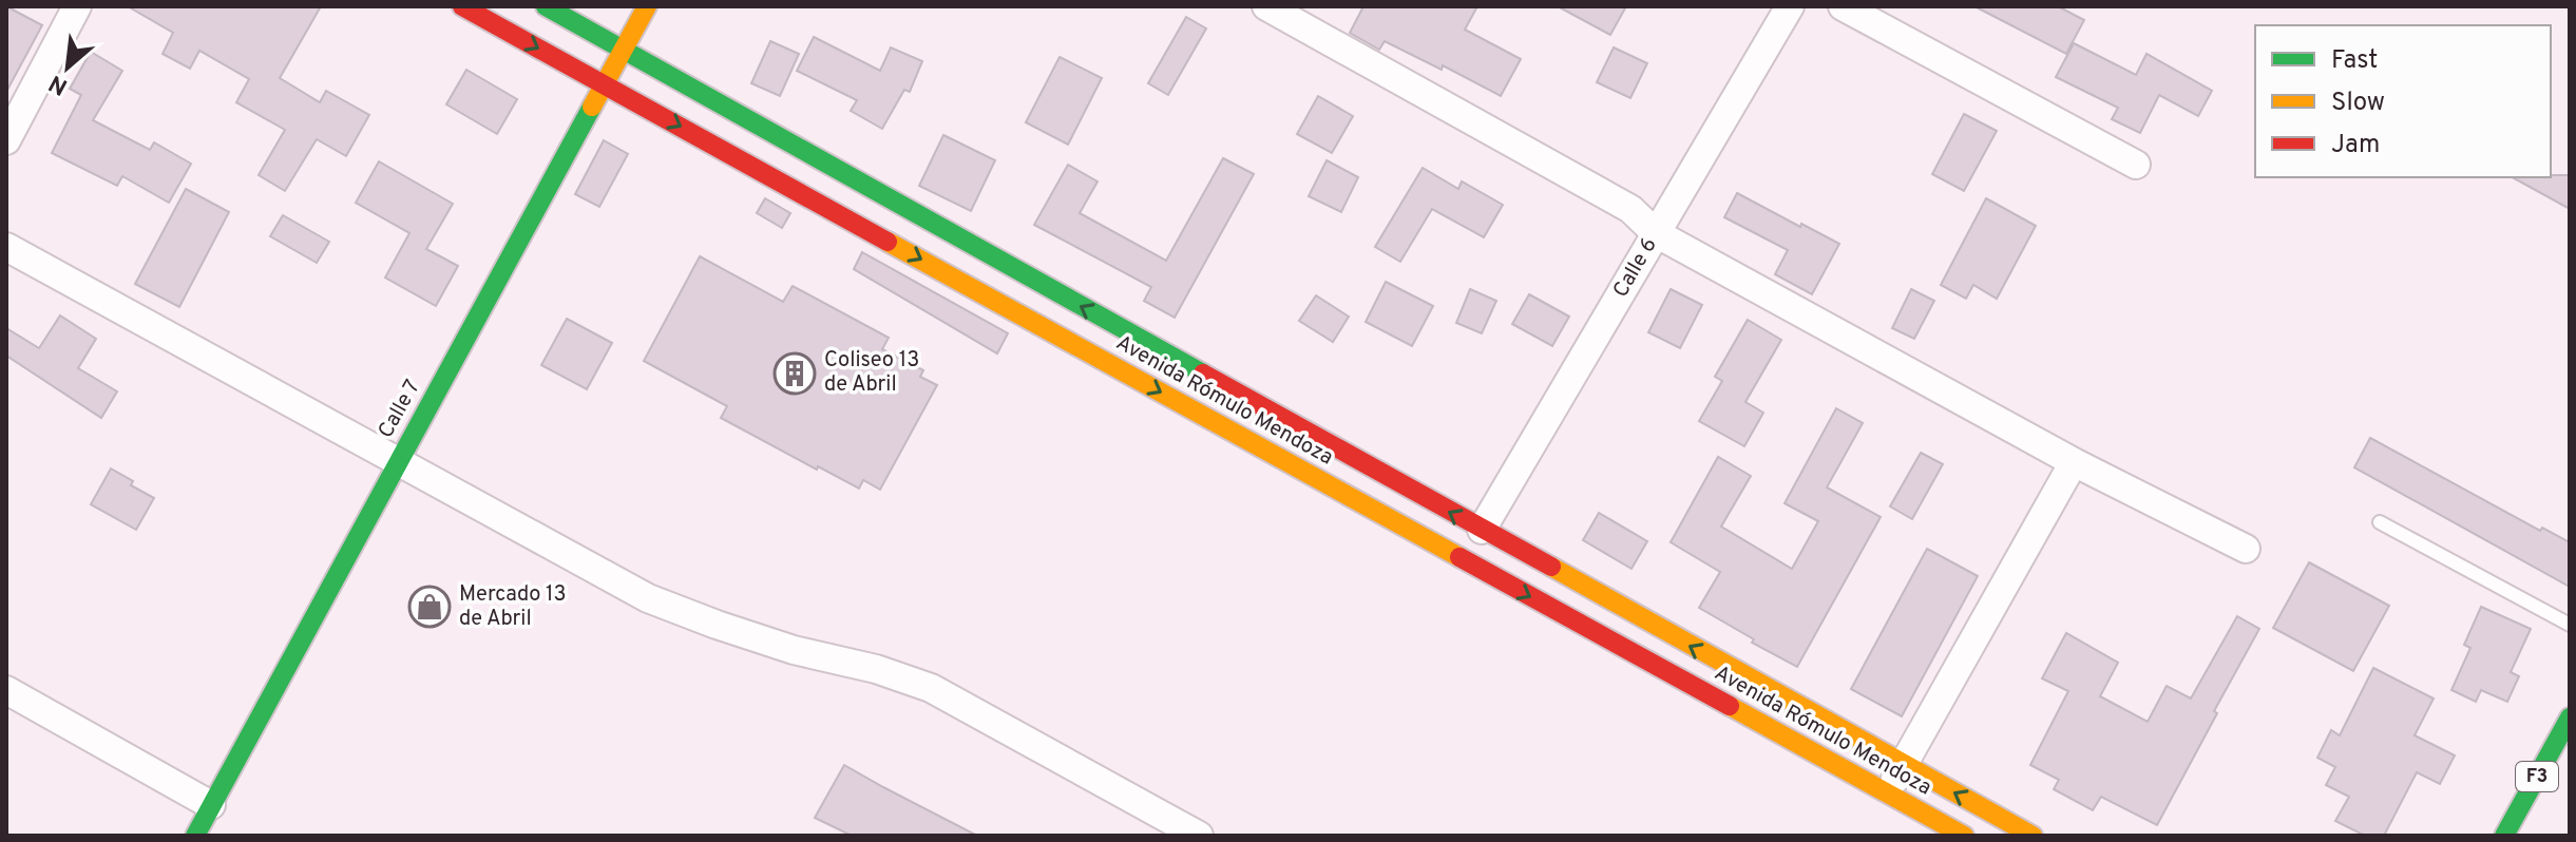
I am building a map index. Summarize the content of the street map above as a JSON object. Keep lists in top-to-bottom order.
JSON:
{
  "streets": {
    "main road": ["Avenida Rómulo Mendoza", "Calle 7", "F3"],
    "street": ["Calle 6"]
  },
  "crossings": [
    ["Calle 6", "Avenida Rómulo Mendoza"],
    ["Avenida Rómulo Mendoza", "Calle 7"]
  ],
  "places": {
    "building": ["Coliseo 13 de Abril"],
    "shop": ["Mercado 13 de Abril"]
  },
  "legend": ["Fast", "Slow", "Jam"],
  "north": "bottom left"
}
